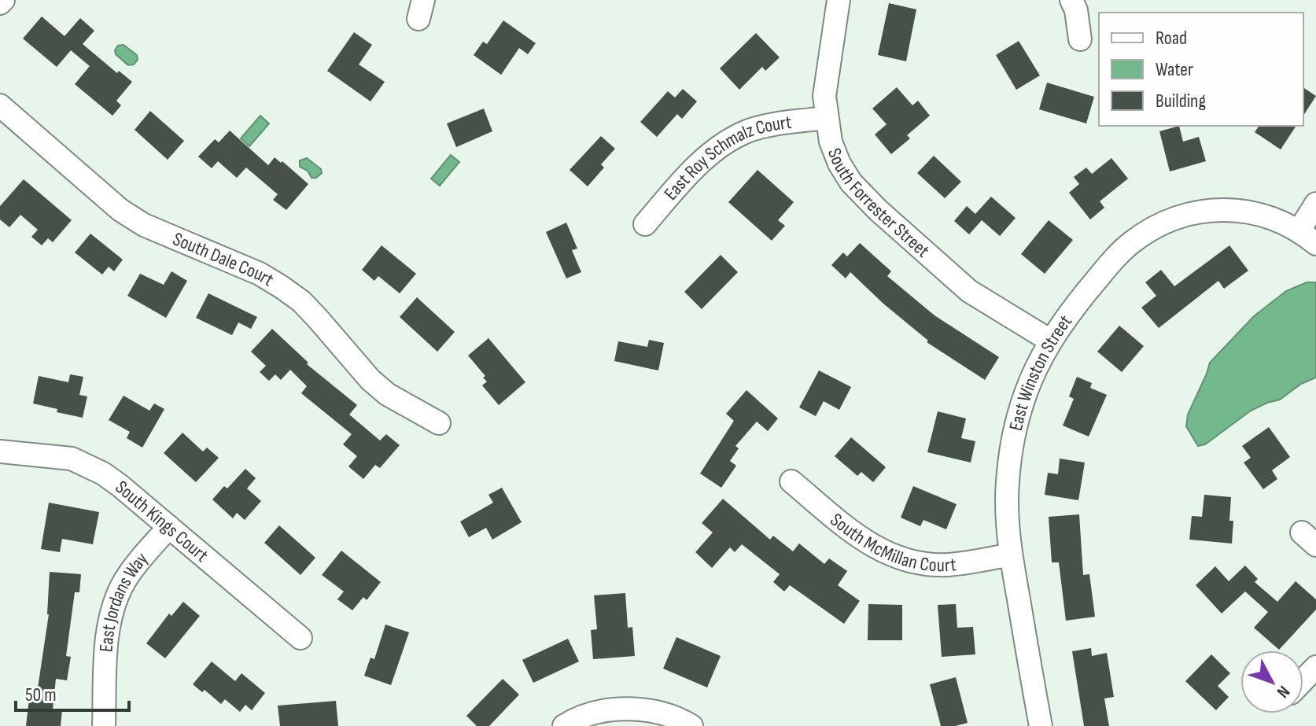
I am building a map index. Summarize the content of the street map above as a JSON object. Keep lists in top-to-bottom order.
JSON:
{
  "streets": {
    "street": [
      "East Roy Schmalz Court",
      "South Forrester Street",
      "South Dale Court",
      "East Winston Street",
      "South Kings Court",
      "South McMillan Court",
      "East Jordans Way"
    ]
  },
  "crossings": [
    ["East Roy Schmalz Court", "South Forrester Street"],
    ["South Forrester Street", "East Winston Street"],
    ["East Winston Street", "South McMillan Court"],
    ["South Kings Court", "East Jordans Way"]
  ],
  "legend": ["Road", "Water", "Building"],
  "scale_bar": "50 m",
  "north": "bottom right"
}
